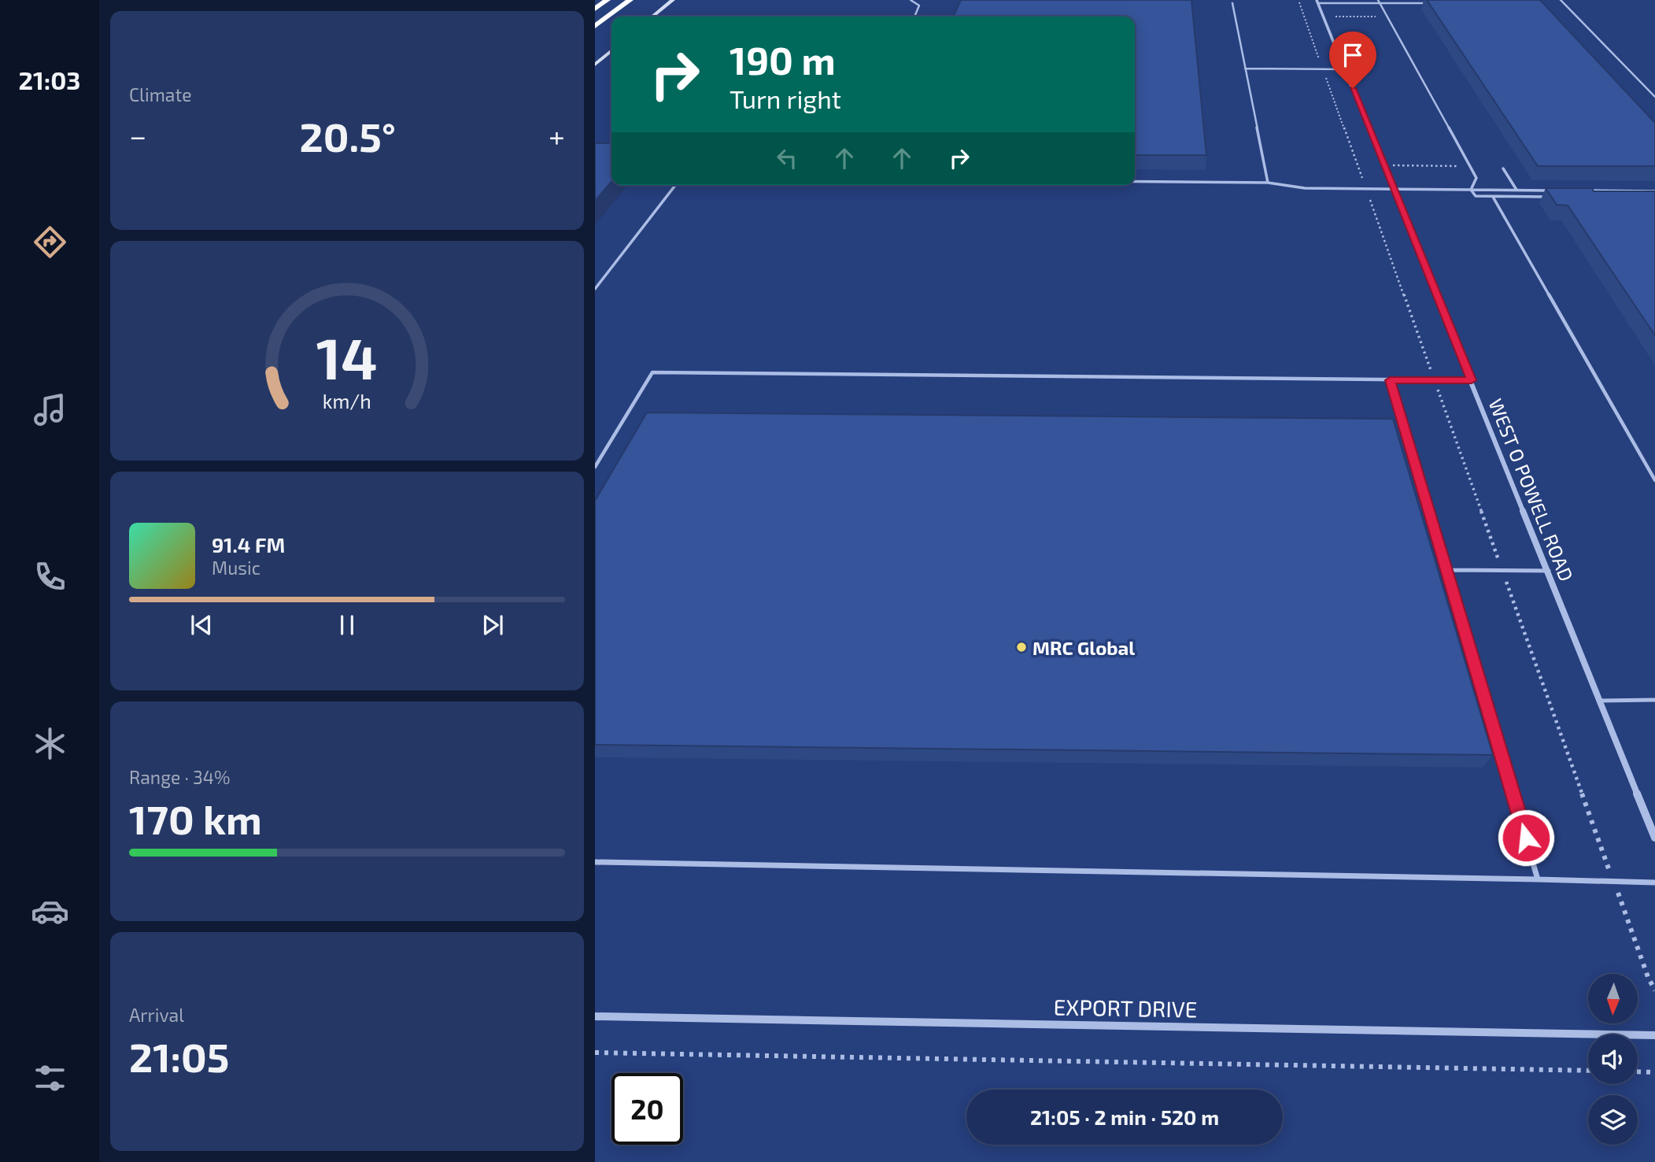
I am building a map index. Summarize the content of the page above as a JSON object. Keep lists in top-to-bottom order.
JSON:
{
  "streets": {
    "street": ["WEST O POWELL ROAD", "EXPORT DRIVE"]
  },
  "places": ["MRC Global"],
  "north": "bottom",
  "page": {
    "tabs": "21:03",
    "tile": [
      "Climate",
      ["Range · 34%", "170 km"],
      ["Arrival", "21:05"]
    ],
    "turn": ["190 m", "Turn right"],
    "heat": ["−", "20.5°", "+"],
    "song": ["91.4 FM", "Music"],
    "limit": "20",
    "trip": "21:05 · 2 min · 520 m",
    "gauge": ["14", "km/h"]
  }
}
